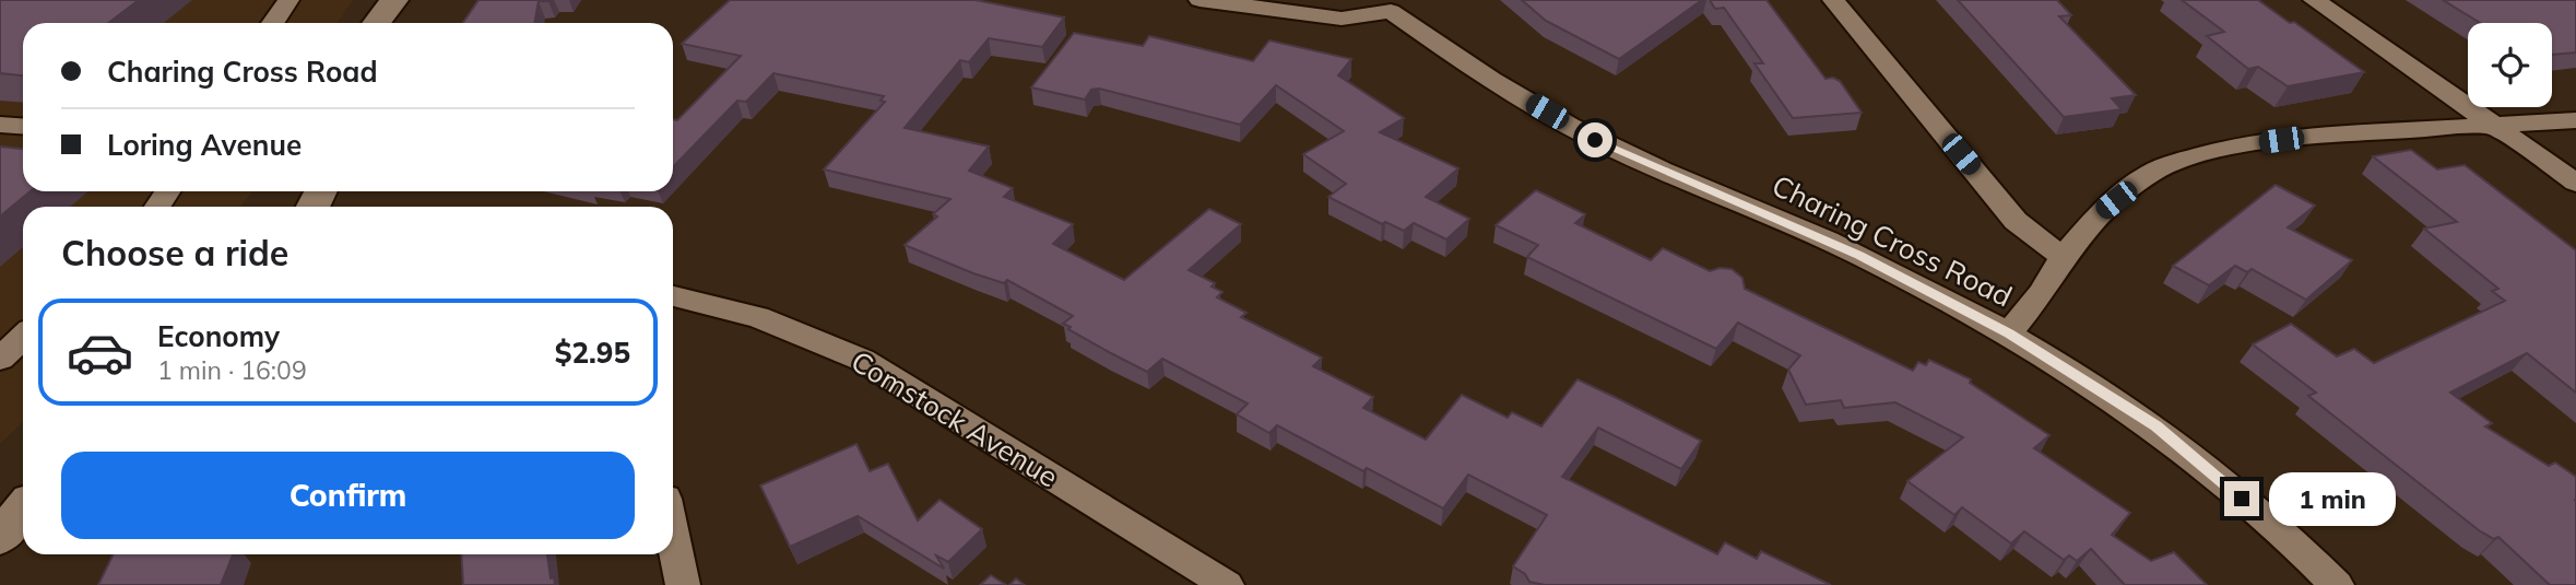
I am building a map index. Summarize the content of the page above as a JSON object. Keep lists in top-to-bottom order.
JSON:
{
  "streets": {
    "street": ["Charing Cross Road", "Comstock Avenue"]
  },
  "page": {
    "banner": ["Charing Cross Road", "Loring Avenue"],
    "heading": "Choose a ride",
    "list": [
      {
        "name": "Economy",
        "note": "1 min · 16:09",
        "value": "$2.95"
      }
    ],
    "buttons": "Confirm",
    "bubble": "1 min"
  }
}
